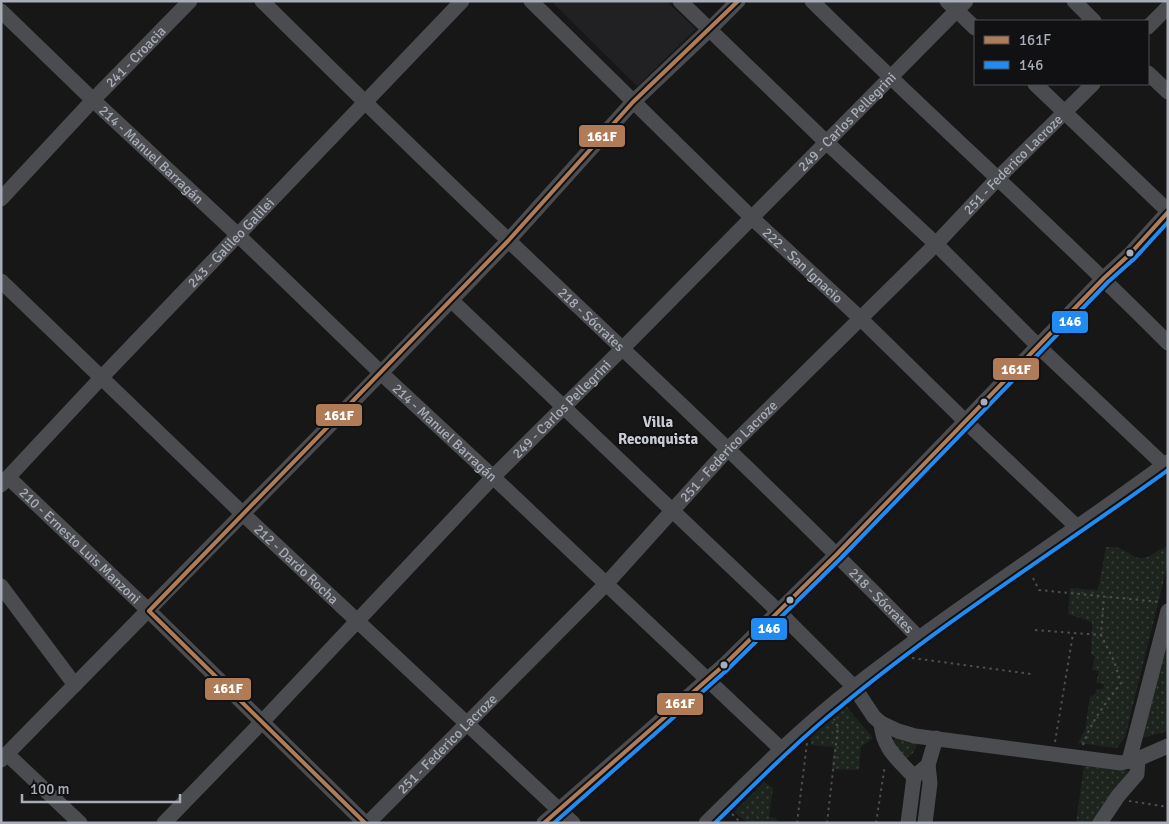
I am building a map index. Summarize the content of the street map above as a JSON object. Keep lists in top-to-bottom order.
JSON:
{
  "streets": {
    "street": [
      "241 - Croacia",
      "249 - Carlos Pellegrini",
      "214 - Manuel Barragán",
      "251 - Federico Lacroze",
      "243 - Galileo Galilei",
      "222 - San Ignacio",
      "218 - Sócrates",
      "210 - Ernesto Luis Manzoni",
      "212 - Dardo Rocha"
    ]
  },
  "crossings": [
    ["241 - Croacia", "214 - Manuel Barragán"],
    ["249 - Carlos Pellegrini", "214 - Manuel Barragán"],
    ["249 - Carlos Pellegrini", "222 - San Ignacio"],
    ["249 - Carlos Pellegrini", "218 - Sócrates"],
    ["249 - Carlos Pellegrini", "210 - Ernesto Luis Manzoni"],
    ["249 - Carlos Pellegrini", "212 - Dardo Rocha"],
    ["214 - Manuel Barragán", "251 - Federico Lacroze"],
    ["214 - Manuel Barragán", "243 - Galileo Galilei"],
    ["251 - Federico Lacroze", "222 - San Ignacio"],
    ["251 - Federico Lacroze", "218 - Sócrates"],
    ["251 - Federico Lacroze", "210 - Ernesto Luis Manzoni"],
    ["251 - Federico Lacroze", "212 - Dardo Rocha"],
    ["243 - Galileo Galilei", "218 - Sócrates"],
    ["243 - Galileo Galilei", "210 - Ernesto Luis Manzoni"],
    ["243 - Galileo Galilei", "212 - Dardo Rocha"]
  ],
  "districts": ["Villa Reconquista"],
  "lines": ["transit line 161F", "transit line 146"],
  "legend": ["161F", "146"],
  "scale_bar": "100 m"
}
